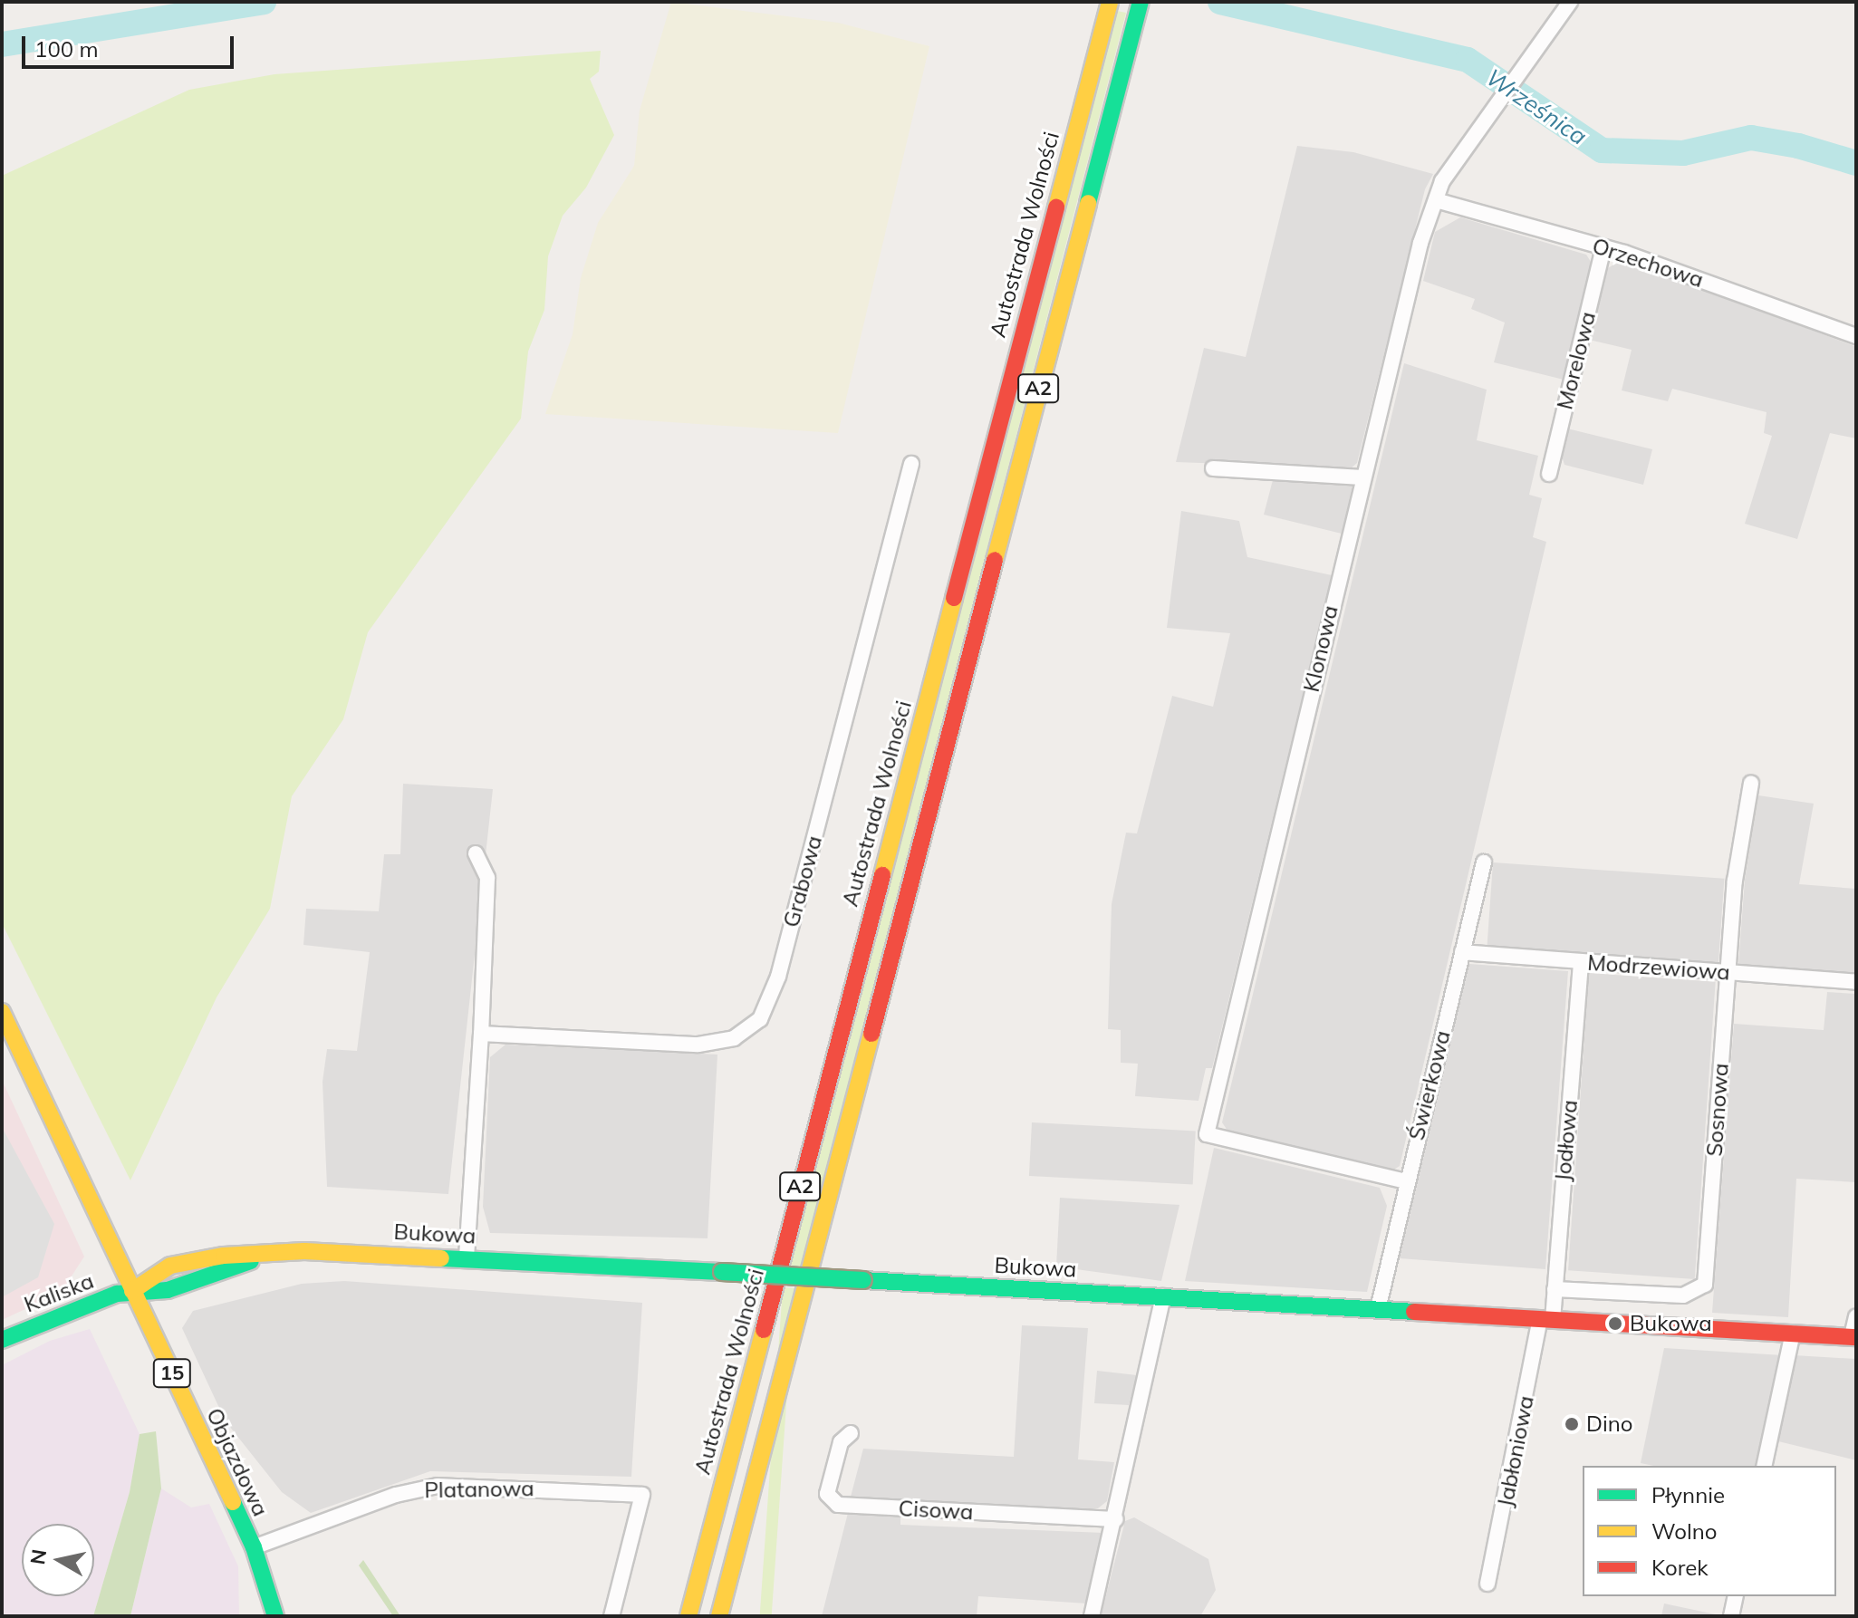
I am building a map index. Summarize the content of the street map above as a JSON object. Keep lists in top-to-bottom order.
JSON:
{
  "streets": {
    "main road": [
      "Autostrada Wolności",
      "A2",
      "Bukowa",
      "Kaliska",
      "15",
      "Objazdowa"
    ],
    "street": [
      "Orzechowa",
      "Morelowa",
      "Klonowa",
      "Grabowa",
      "Modrzewiowa",
      "Świerkowa",
      "Sosnowa",
      "Jodłowa",
      "Jabłoniowa",
      "Platanowa",
      "Cisowa"
    ]
  },
  "crossings": [
    ["Orzechowa", "Morelowa"],
    ["Orzechowa", "Klonowa"],
    ["Klonowa", "Świerkowa"],
    ["Modrzewiowa", "Świerkowa"],
    ["Modrzewiowa", "Sosnowa"],
    ["Modrzewiowa", "Jodłowa"],
    ["Świerkowa", "Bukowa"],
    ["Sosnowa", "Jodłowa"],
    ["Jodłowa", "Bukowa"],
    ["Jodłowa", "Jabłoniowa"],
    ["Bukowa", "Kaliska"],
    ["Bukowa", "15"],
    ["Bukowa", "Jabłoniowa"],
    ["Bukowa", "Objazdowa"],
    ["Kaliska", "15"],
    ["Kaliska", "Objazdowa"],
    ["15", "Objazdowa"],
    ["Objazdowa", "Platanowa"]
  ],
  "water": ["Wrześnica"],
  "places": ["Bukowa", "Dino"],
  "legend": ["Płynnie", "Wolno", "Korek"],
  "scale_bar": "100 m",
  "north": "left"
}
